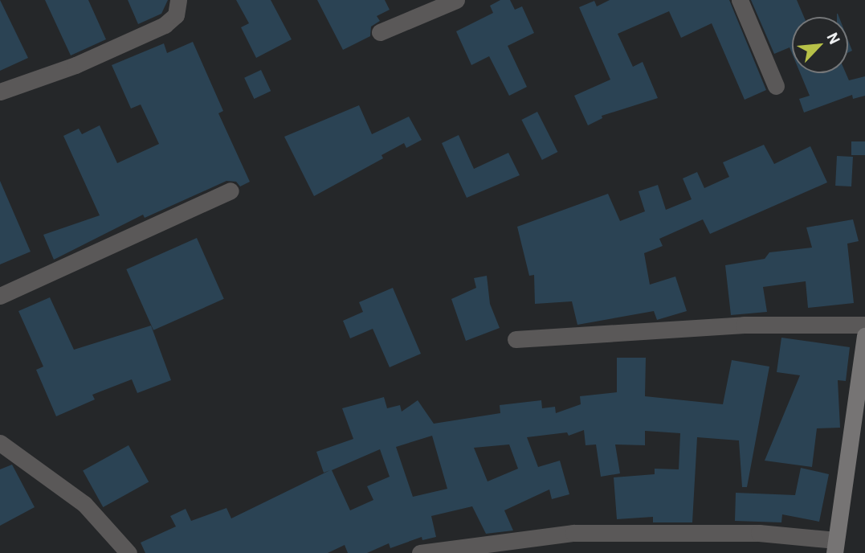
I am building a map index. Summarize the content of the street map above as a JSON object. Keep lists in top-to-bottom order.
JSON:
{
  "north": "top right"
}
